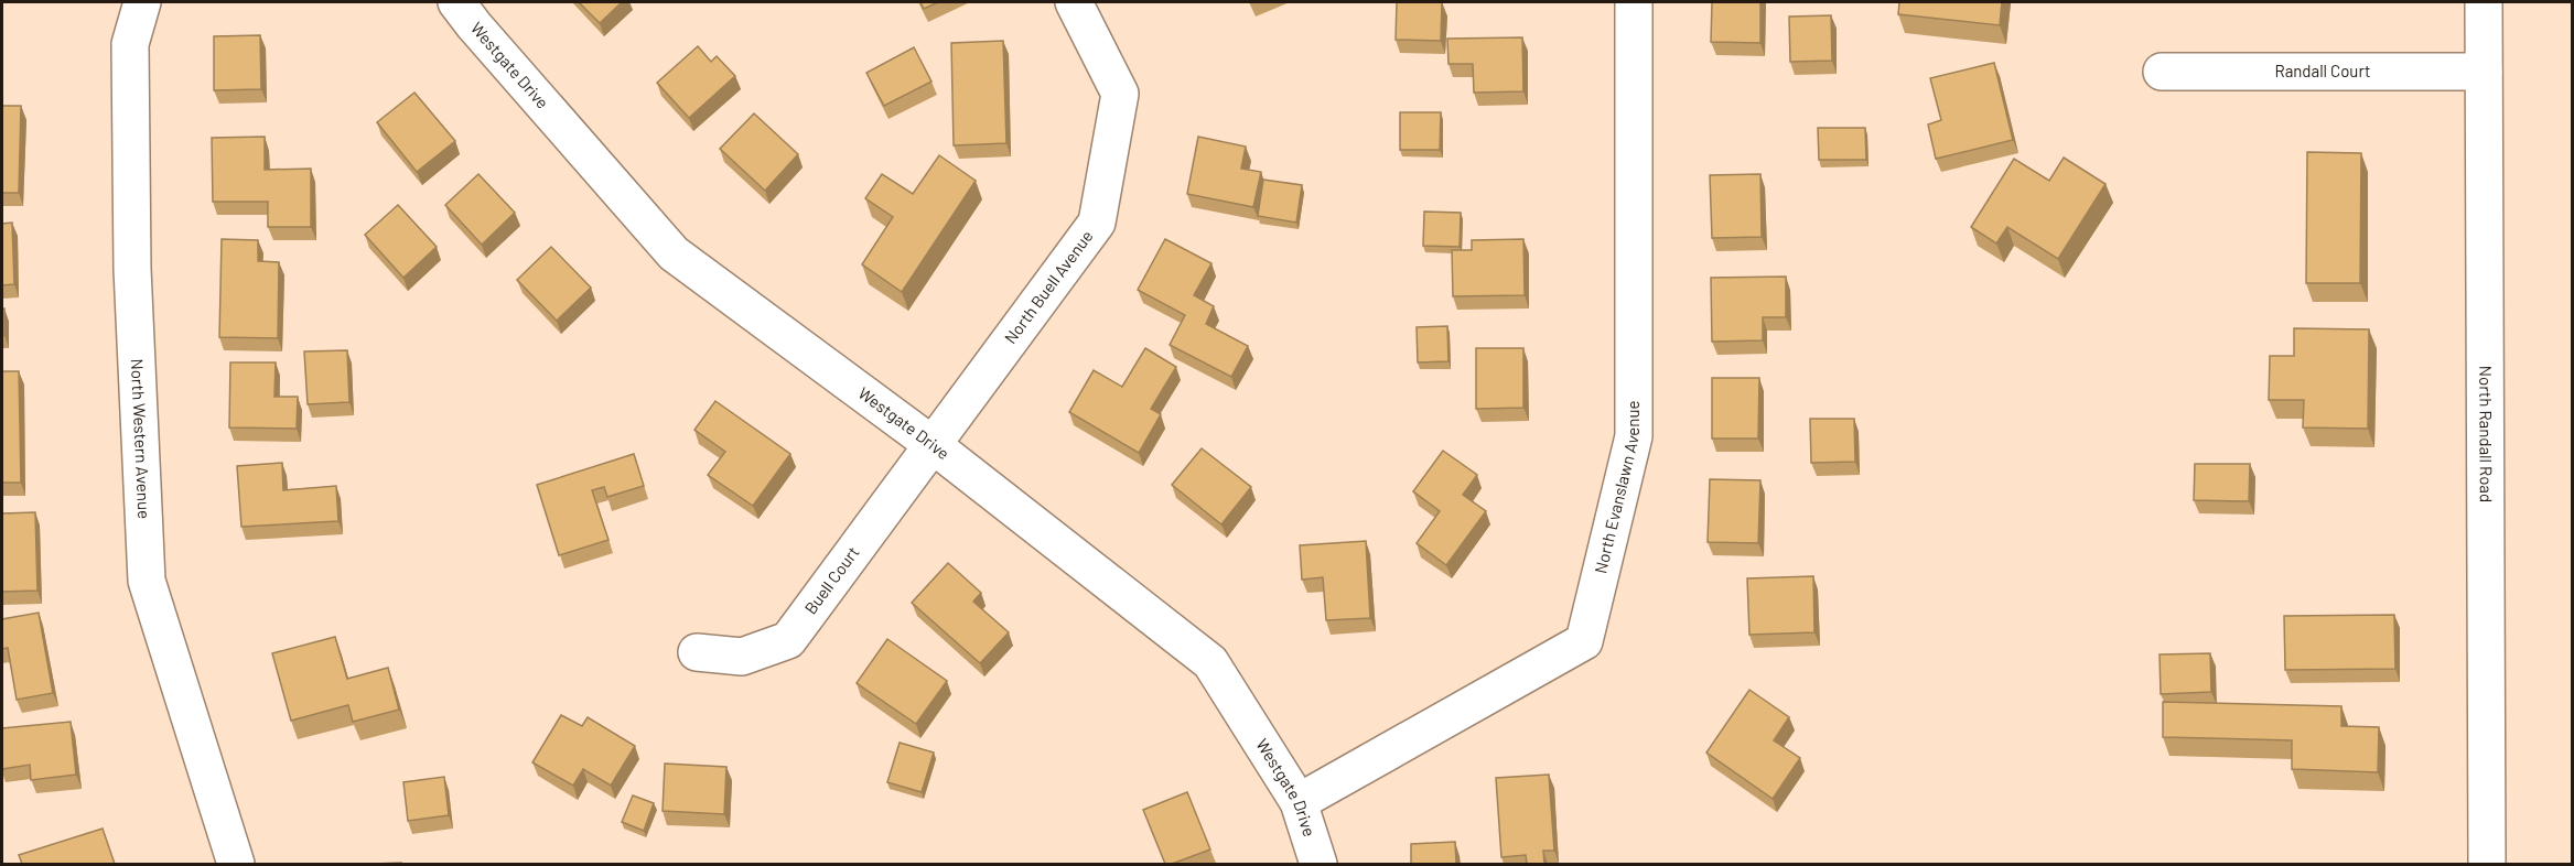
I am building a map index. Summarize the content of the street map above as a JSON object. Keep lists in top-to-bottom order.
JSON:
{
  "streets": {
    "street": [
      "Westgate Drive",
      "Randall Court",
      "North Buell Avenue",
      "North Randall Road",
      "North Western Avenue",
      "North Evanslawn Avenue",
      "Buell Court"
    ]
  },
  "crossings": [
    ["Westgate Drive", "North Buell Avenue"],
    ["Westgate Drive", "North Evanslawn Avenue"],
    ["Westgate Drive", "Buell Court"],
    ["Randall Court", "North Randall Road"],
    ["North Buell Avenue", "Buell Court"]
  ]
}
